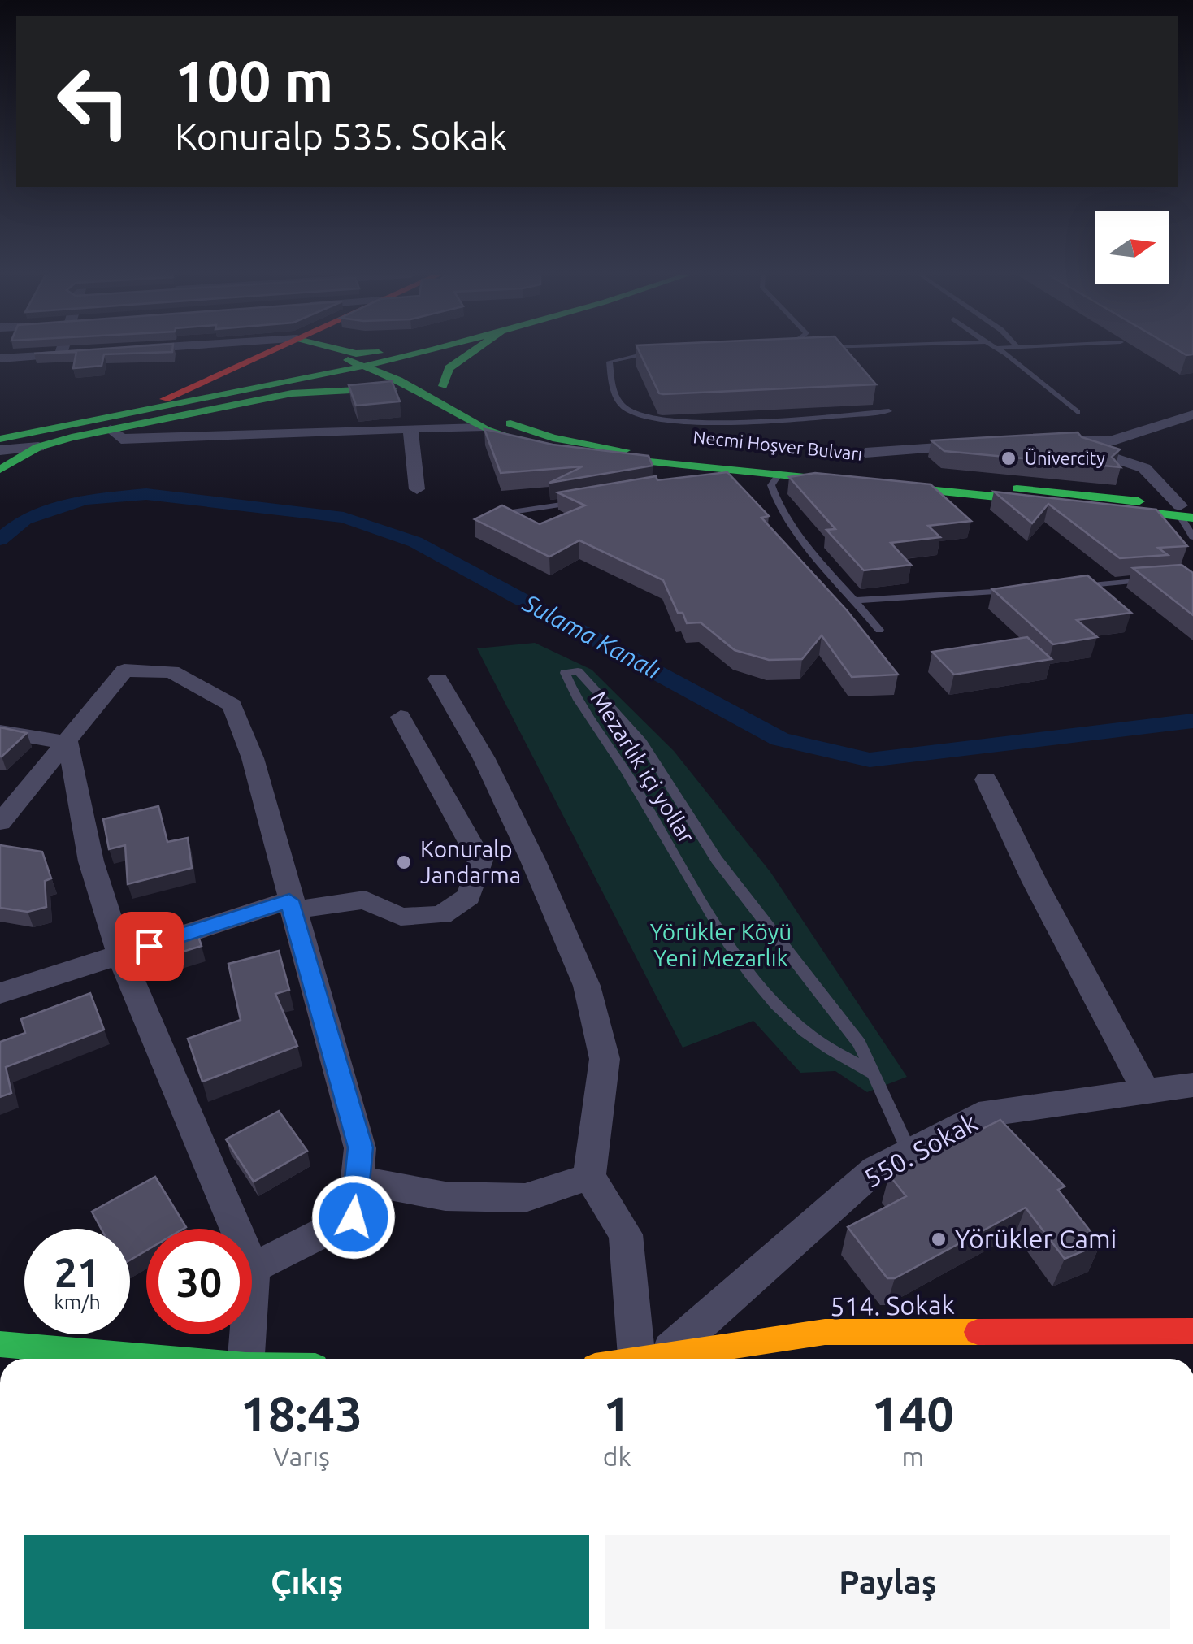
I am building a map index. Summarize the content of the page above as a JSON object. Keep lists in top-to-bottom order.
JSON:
{
  "streets": {
    "main road": ["Necmi Hoşver Bulvarı", "514. Sokak"],
    "street": ["550. Sokak"],
    "lane": ["Mezarlık içi yollar"]
  },
  "crossings": [
    ["Mezarlık içi yollar", "550. Sokak"]
  ],
  "water": ["Sulama Kanalı"],
  "parks": ["Yörükler Köyü Yeni Mezarlık"],
  "places": ["Ünivercity", "Konuralp Jandarma", "Yörükler Cami"],
  "north": "right",
  "page": {
    "turn": ["100 m", "Konuralp 535. Sokak"],
    "speed": "21 km/h",
    "limit": "30",
    "eta": [
      "18:43",
      "Varış",
      "1",
      "dk",
      "140",
      "m"
    ],
    "buttons": ["Çıkış", "Paylaş"]
  }
}
